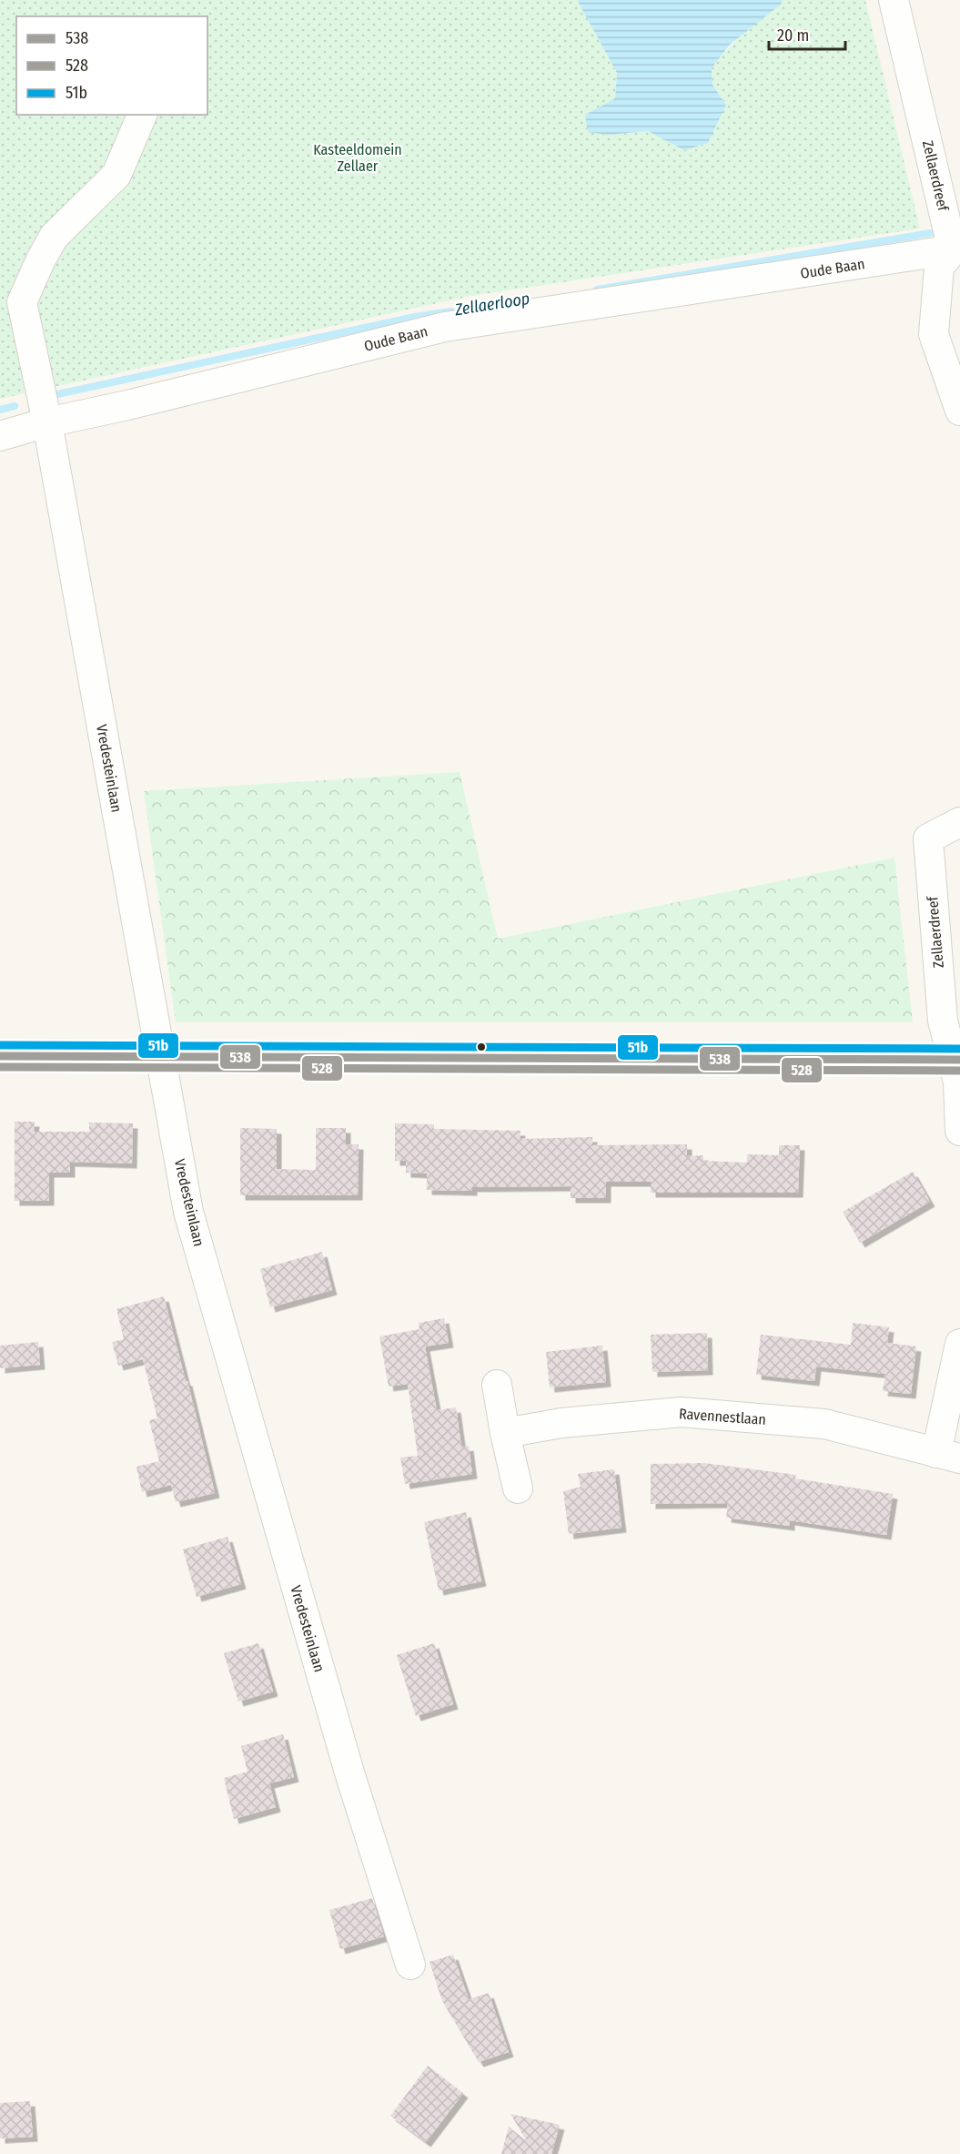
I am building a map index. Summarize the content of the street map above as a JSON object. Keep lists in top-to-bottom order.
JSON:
{
  "streets": {
    "street": [
      "Zellaerdreef",
      "Oude Baan",
      "Vredesteinlaan",
      "Ravennestlaan"
    ]
  },
  "crossings": [
    ["Zellaerdreef", "Oude Baan"],
    ["Oude Baan", "Vredesteinlaan"]
  ],
  "water": ["Zellaerloop"],
  "parks": ["Kasteeldomein Zellaer"],
  "lines": ["transit line 51b", "transit line 538", "transit line 528"],
  "legend": ["538", "528", "51b"],
  "scale_bar": "20 m"
}
